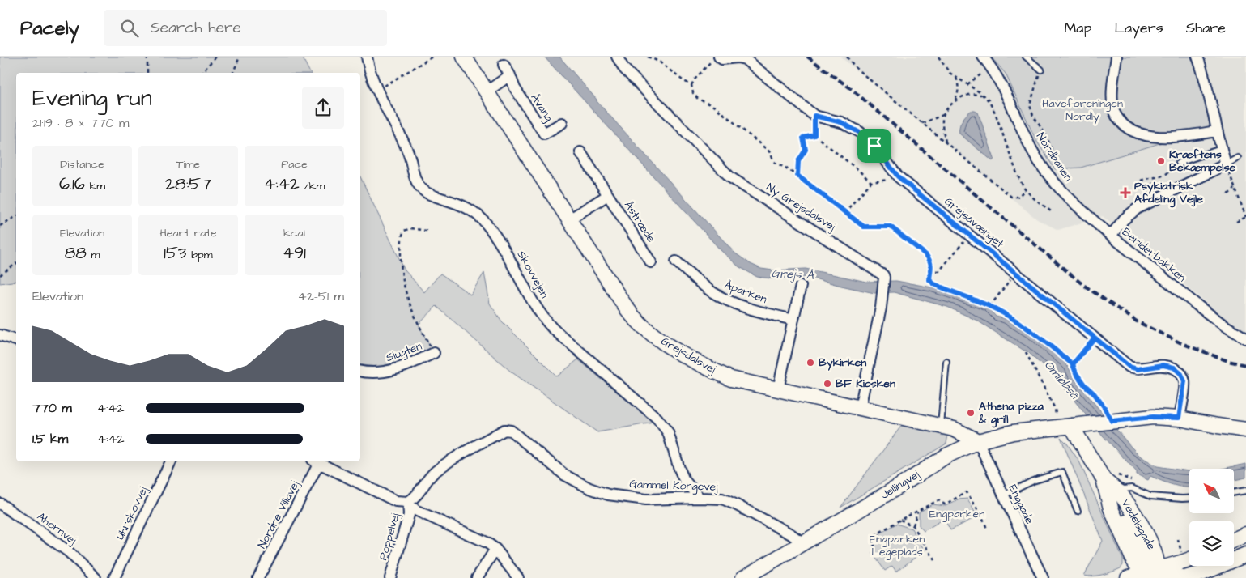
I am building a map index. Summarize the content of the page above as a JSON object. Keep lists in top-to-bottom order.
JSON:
{
  "streets": {
    "street": [
      "Åvang",
      "Nordbanen",
      "Ny Grejsdalsvej",
      "Åstræde",
      "Grejsåvænget",
      "Beriderbakken",
      "Skovvejen",
      "Åparken",
      "Slugten",
      "Grejsdalsvej",
      "Jellingvej",
      "Gammel Kongevej",
      "Enggade",
      "Uhrskovvej",
      "Nordre Villavej",
      "Vedelsgade",
      "Ahornvej",
      "Poppelvej"
    ]
  },
  "crossings": [
    ["Nordbanen", "Beriderbakken"],
    ["Ny Grejsdalsvej", "Grejsdalsvej"],
    ["Grejsåvænget", "Jellingvej"],
    ["Skovvejen", "Gammel Kongevej"],
    ["Grejsdalsvej", "Jellingvej"],
    ["Grejsdalsvej", "Enggade"],
    ["Jellingvej", "Gammel Kongevej"],
    ["Jellingvej", "Enggade"],
    ["Jellingvej", "Vedelsgade"],
    ["Gammel Kongevej", "Poppelvej"]
  ],
  "water": ["Grejs Å", "Omløbså"],
  "parks": ["Haveforeningen Nordly", "Engparken", "Engparken Legeplads"],
  "places": {
    "other": [
      "Kræftens Bekæmpelse",
      "Bykirken",
      "BF Kiosken",
      "Athena pizza & grill"
    ],
    "health": ["Psykiatrisk Afdeling Vejle"]
  },
  "north": "top left",
  "page": {
    "header": "Pacely",
    "search": "Search here",
    "nav": ["Map", "Layers", "Share"],
    "heading": ["Evening run", "21:19 · 8 × 770 m"],
    "stats": [
      ["Distance", "6.16 km"],
      ["Time", "28:57"],
      ["Pace", "4:42 /km"],
      ["Elevation", "88 m"],
      ["Heart rate", "153 bpm"],
      ["kcal", "491"]
    ],
    "chart": ["Elevation", "42–51 m"],
    "list": [
      {
        "name": "770 m",
        "note": "4:42"
      },
      {
        "name": "1.5 km",
        "note": "4:42"
      }
    ]
  }
}
